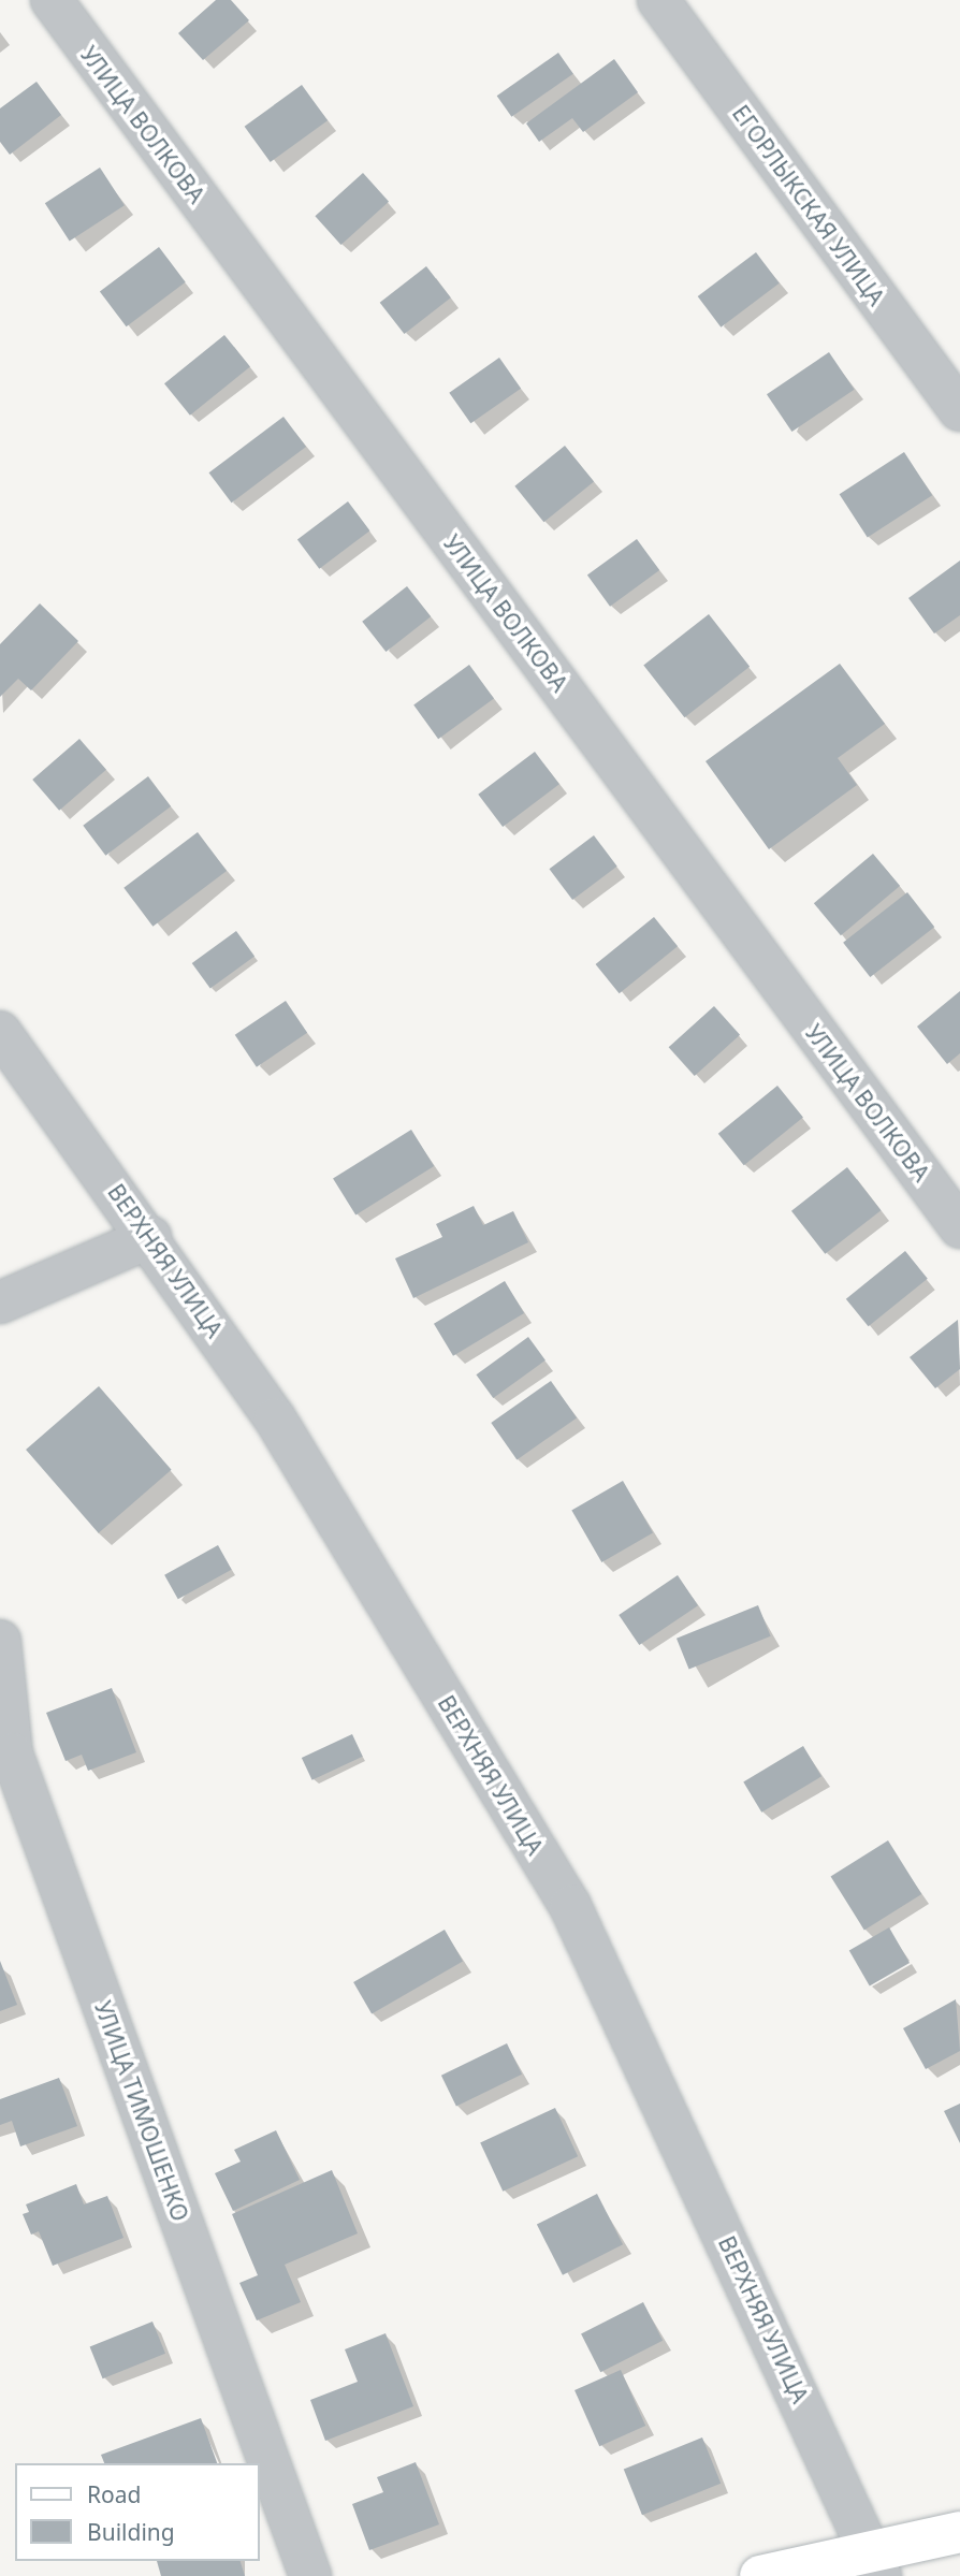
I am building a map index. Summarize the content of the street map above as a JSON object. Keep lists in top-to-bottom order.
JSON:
{
  "streets": {
    "street": [
      "УЛИЦА ВОЛКОВА",
      "ЕГОРЛЫКСКАЯ УЛИЦА",
      "ВЕРХНЯЯ УЛИЦА",
      "УЛИЦА ТИМОШЕНКО"
    ]
  },
  "legend": ["Road", "Building"]
}
